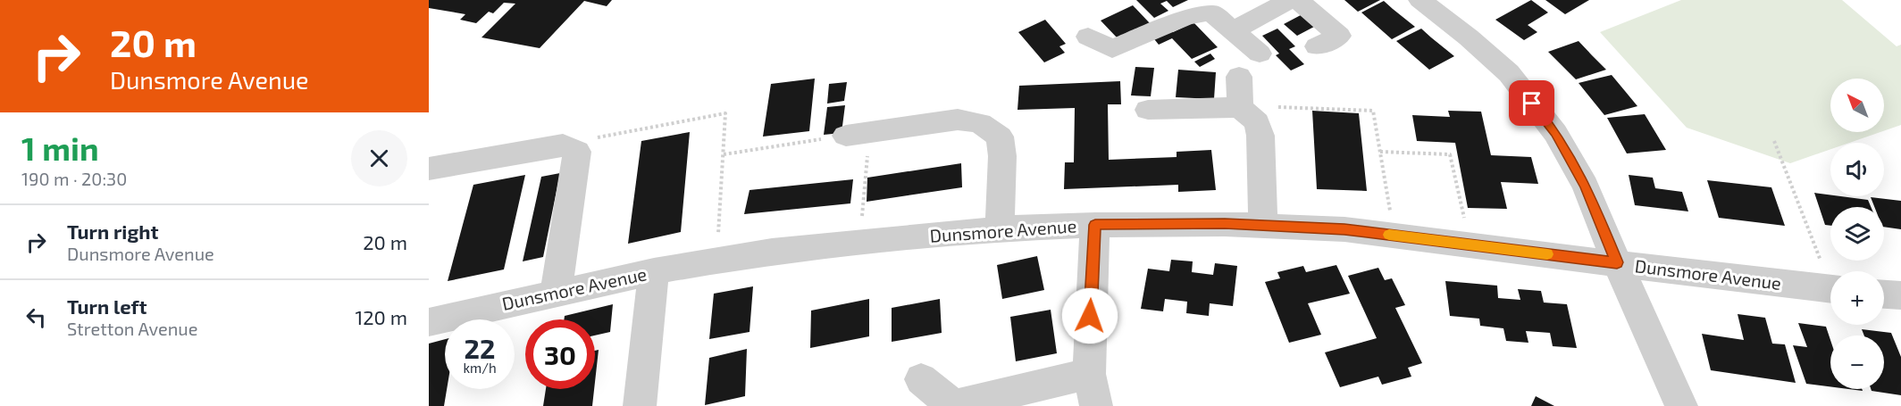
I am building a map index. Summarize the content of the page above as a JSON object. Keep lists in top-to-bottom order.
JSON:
{
  "streets": {
    "street": ["Dunsmore Avenue"]
  },
  "north": "top left",
  "page": {
    "turn": ["20 m", "Dunsmore Avenue"],
    "map_buttons": ["+", "−"],
    "heading": ["1 min", "190 m · 20:30"],
    "list": [
      {
        "name": "Turn right",
        "note": "Dunsmore Avenue",
        "value": "20 m"
      },
      {
        "name": "Turn left",
        "note": "Stretton Avenue",
        "value": "120 m"
      }
    ],
    "speed": "22 km/h",
    "limit": "30"
  }
}
